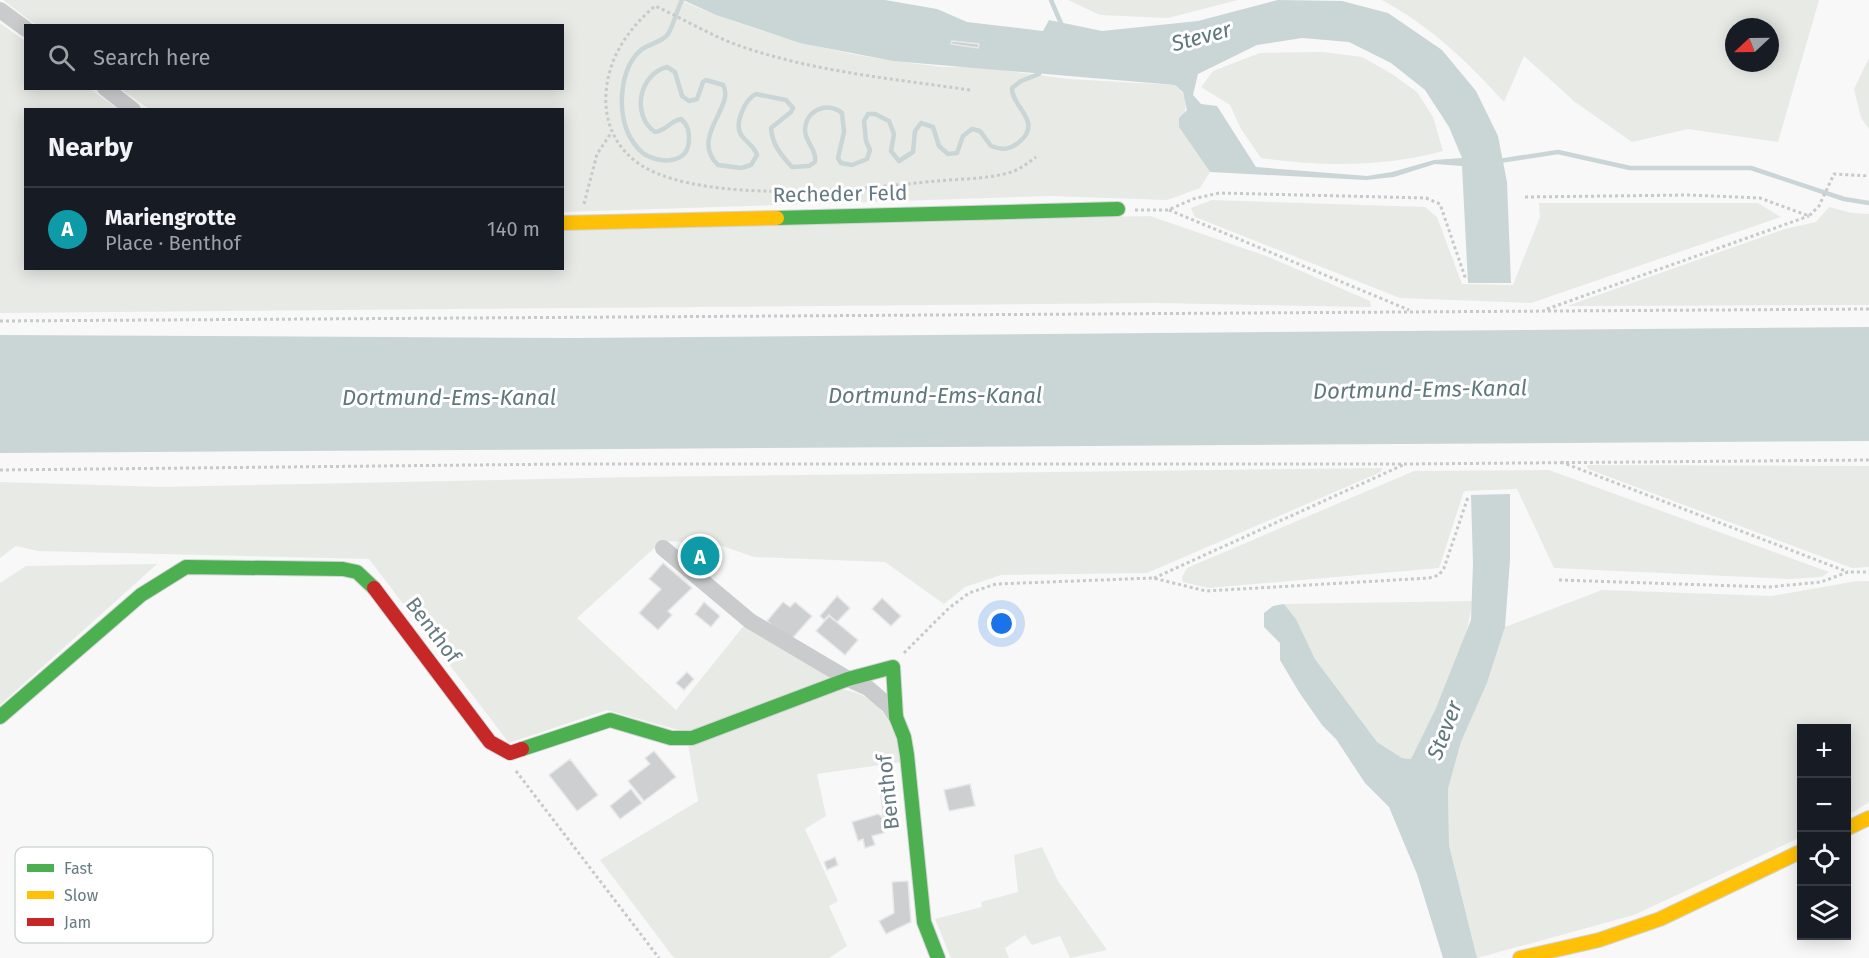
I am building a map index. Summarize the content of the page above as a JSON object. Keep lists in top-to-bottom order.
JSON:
{
  "streets": {
    "street": ["Recheder Feld", "Benthof"]
  },
  "water": ["Stever", "Dortmund-Ems-Kanal"],
  "legend": ["Fast", "Slow", "Jam"],
  "north": "left",
  "page": {
    "search": "Search here",
    "heading": "Nearby",
    "list": [
      {
        "mark": "A",
        "name": "Mariengrotte",
        "note": "Place · Benthof",
        "value": "140 m"
      }
    ],
    "pins": "A",
    "map_buttons": ["+", "−"]
  }
}
